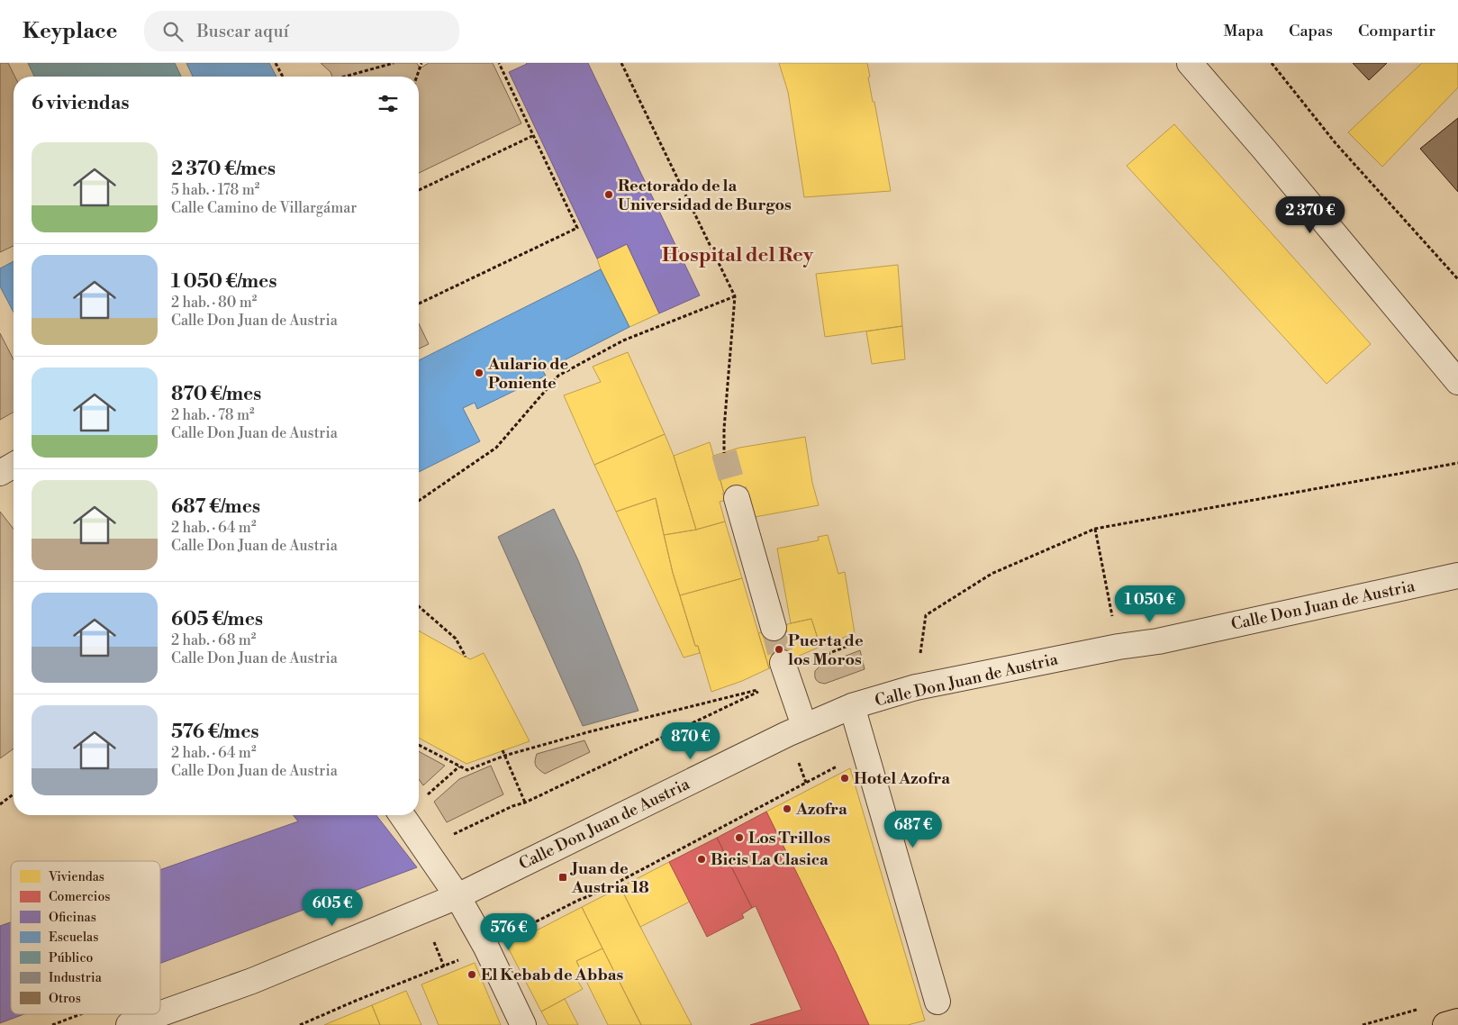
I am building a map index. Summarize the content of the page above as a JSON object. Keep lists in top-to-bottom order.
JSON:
{
  "streets": {
    "street": ["Calle Don Juan de Austria"]
  },
  "districts": ["Hospital del Rey"],
  "places": {
    "other": [
      "Rectorado de la Universidad de Burgos",
      "Aulario de Poniente",
      "Puerta de los Moros",
      "Hotel Azofra",
      "Azofra",
      "Los Trillos",
      "Bicis La Clasica",
      "El Kebab de Abbas"
    ],
    "transit": ["Juan de Austria 18"]
  },
  "legend": [
    "Viviendas",
    "Comercios",
    "Oficinas",
    "Escuelas",
    "Público",
    "Industria",
    "Otros"
  ],
  "page": {
    "header": "Keyplace",
    "search": "Buscar aquí",
    "nav": ["Mapa", "Capas", "Compartir"],
    "heading": "6 viviendas",
    "list": [
      {
        "name": "2 370 €/mes",
        "note": "5 hab. · 178 m² · Calle Camino de Villargámar"
      },
      {
        "name": "1 050 €/mes",
        "note": "2 hab. · 80 m² · Calle Don Juan de Austria"
      },
      {
        "name": "870 €/mes",
        "note": "2 hab. · 78 m² · Calle Don Juan de Austria"
      },
      {
        "name": "687 €/mes",
        "note": "2 hab. · 64 m² · Calle Don Juan de Austria"
      },
      {
        "name": "605 €/mes",
        "note": "2 hab. · 68 m² · Calle Don Juan de Austria"
      },
      {
        "name": "576 €/mes",
        "note": "2 hab. · 64 m² · Calle Don Juan de Austria"
      }
    ],
    "price": [
      "2 370 €",
      "1 050 €",
      "870 €",
      "687 €",
      "605 €",
      "576 €"
    ]
  }
}
